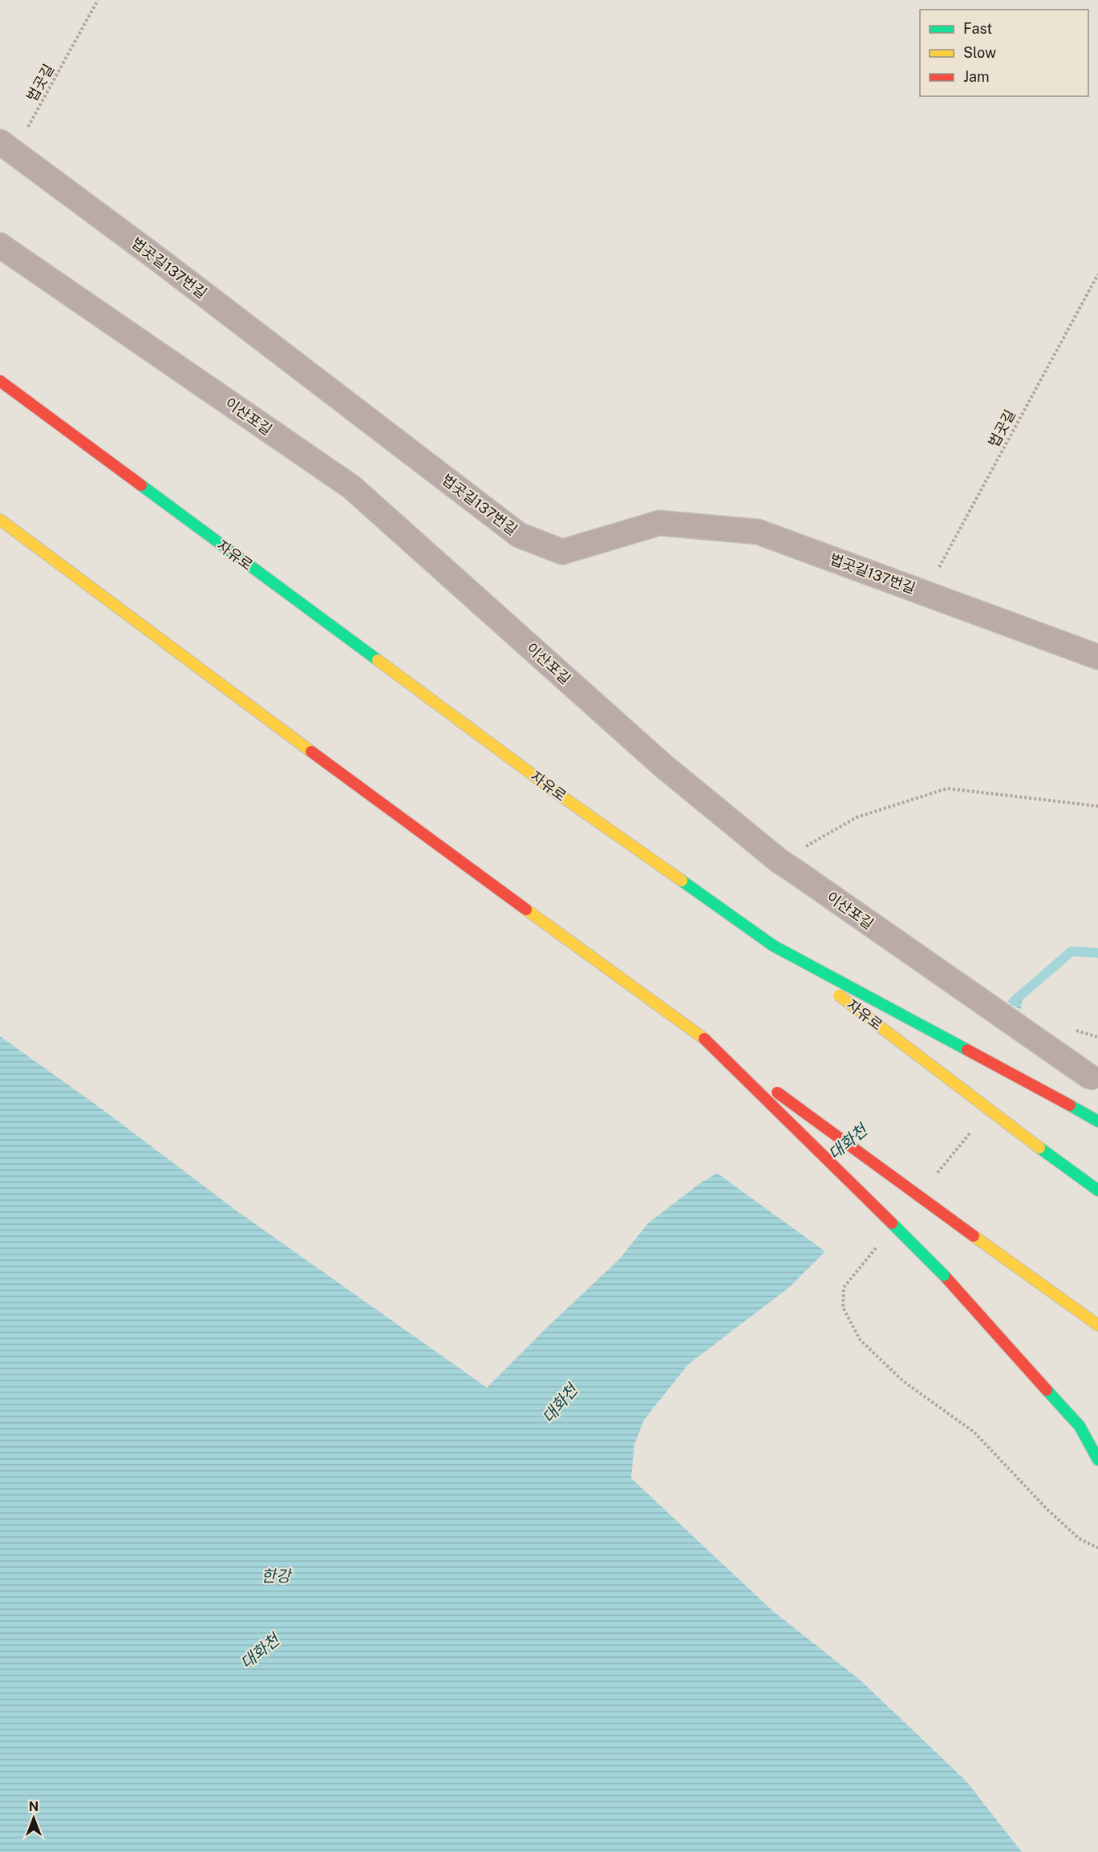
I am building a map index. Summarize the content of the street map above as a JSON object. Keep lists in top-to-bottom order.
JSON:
{
  "streets": {
    "highway": ["자유로"],
    "street": ["법곳길137번길", "이산포길"],
    "path": ["법곳길"]
  },
  "crossings": [
    ["법곳길", "법곳길137번길"]
  ],
  "water": ["대화천", "한강"],
  "legend": ["Fast", "Slow", "Jam"],
  "north": "top"
}
